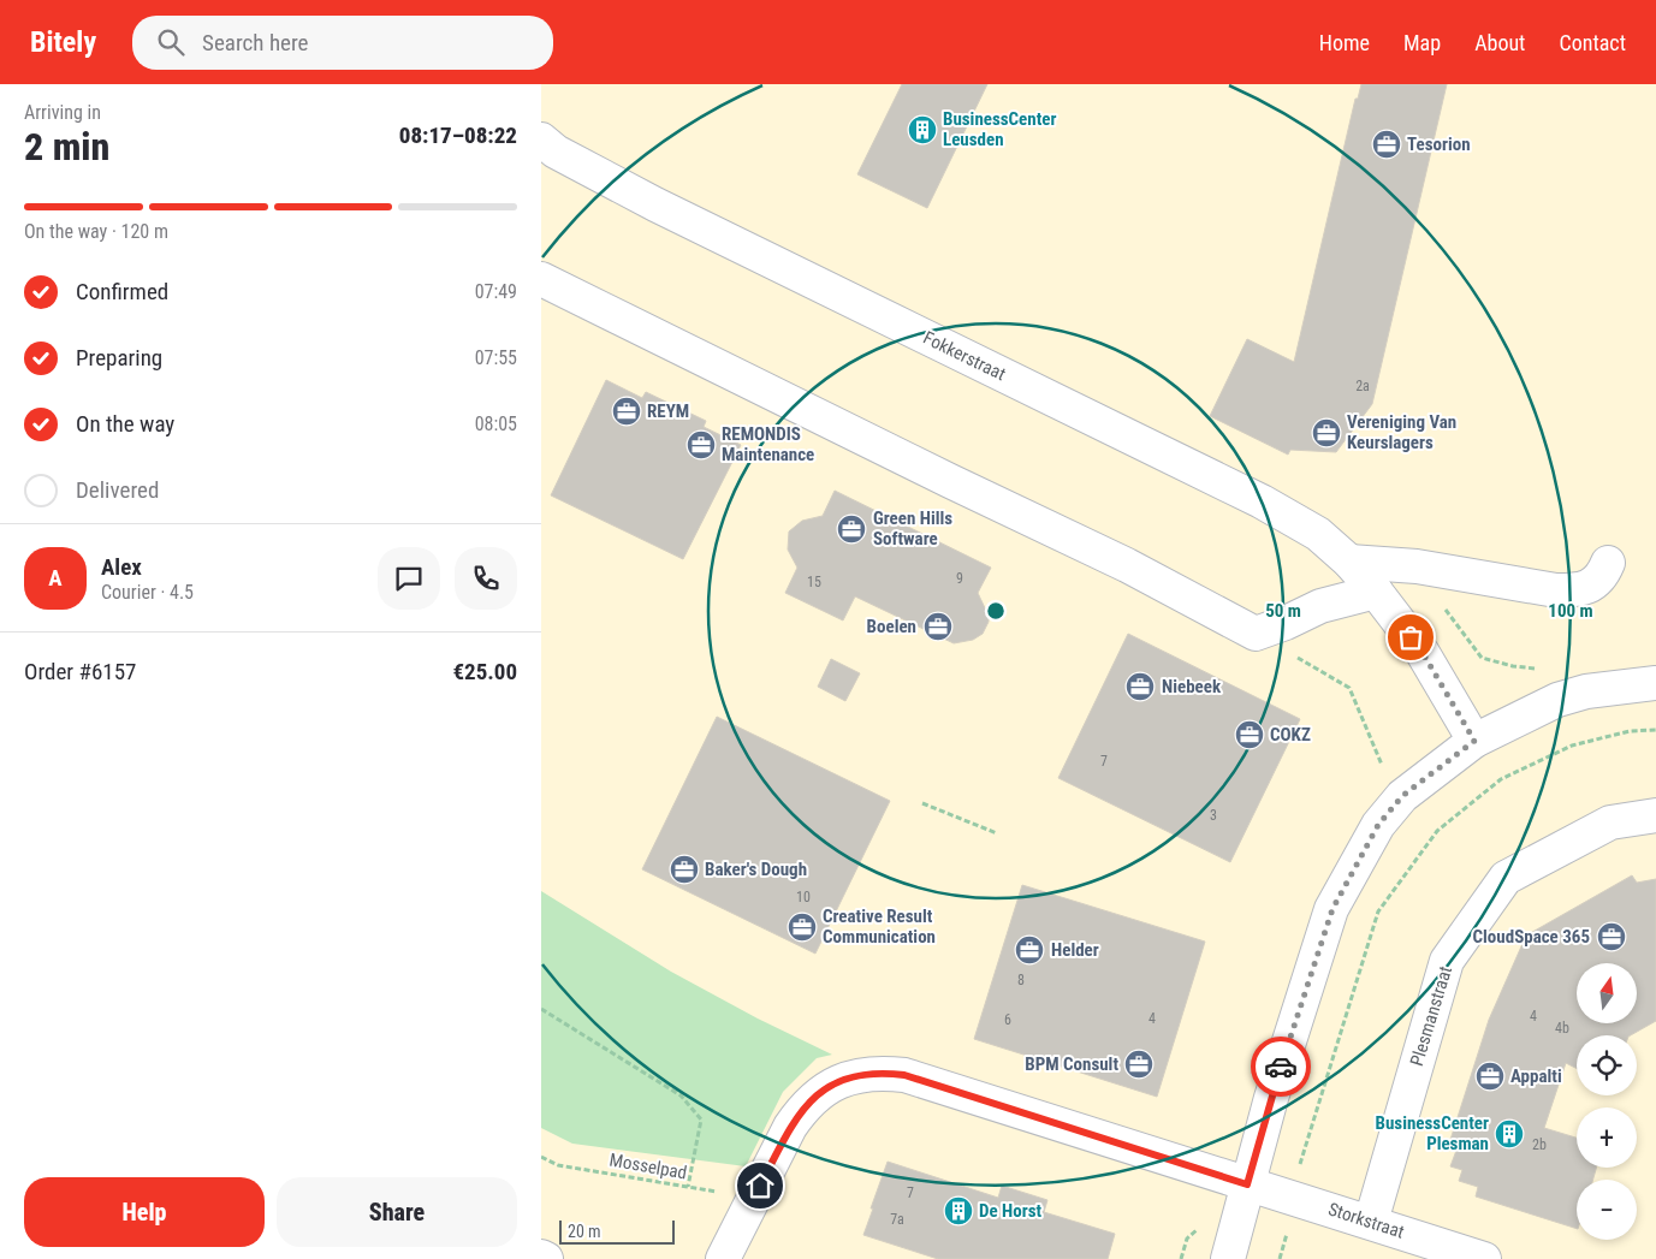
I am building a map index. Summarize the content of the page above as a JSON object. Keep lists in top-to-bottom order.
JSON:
{
  "streets": {
    "street": ["Fokkerstraat", "Plesmanstraat", "Storkstraat"],
    "path": ["Mosselpad"]
  },
  "crossings": [
    ["Plesmanstraat", "Storkstraat"],
    ["Mosselpad", "Storkstraat"]
  ],
  "places": {
    "building": ["BusinessCenter Leusden", "BusinessCenter Plesman", "De Horst"],
    "office": [
      "Tesorion",
      "REYM",
      "Vereniging Van Keurslagers",
      "REMONDIS Maintenance",
      "Green Hills Software",
      "Boelen",
      "Niebeek",
      "COKZ",
      "Baker's Dough",
      "Creative Result Communication",
      "CloudSpace 365",
      "Helder",
      "BPM Consult",
      "Appalti"
    ]
  },
  "house_numbers": [
    "2a",
    "9",
    "15",
    "7",
    "3",
    "10",
    "8",
    "4",
    "4",
    "6",
    "4b",
    "2b",
    "7",
    "7a"
  ],
  "scale_bar": "20 m",
  "north": "top",
  "page": {
    "header": "Bitely",
    "search": "Search here",
    "nav": [
      "Home",
      "Map",
      "About",
      "Contact"
    ],
    "heading": ["2 min", "Arriving in", "08:17–08:22"],
    "panel": [
      "Alex",
      "Courier · 4.5",
      "Order #6157",
      "€25.00"
    ],
    "bar": "On the way · 120 m",
    "list": [
      ["Confirmed", "07:49"],
      ["Preparing", "07:55"],
      ["On the way", "08:05"],
      "Delivered"
    ],
    "round": "A",
    "map_buttons": ["+", "−"],
    "buttons": ["Help", "Share"],
    "scale": "20 m"
  },
  "rings": ["50 m", "100 m"]
}
